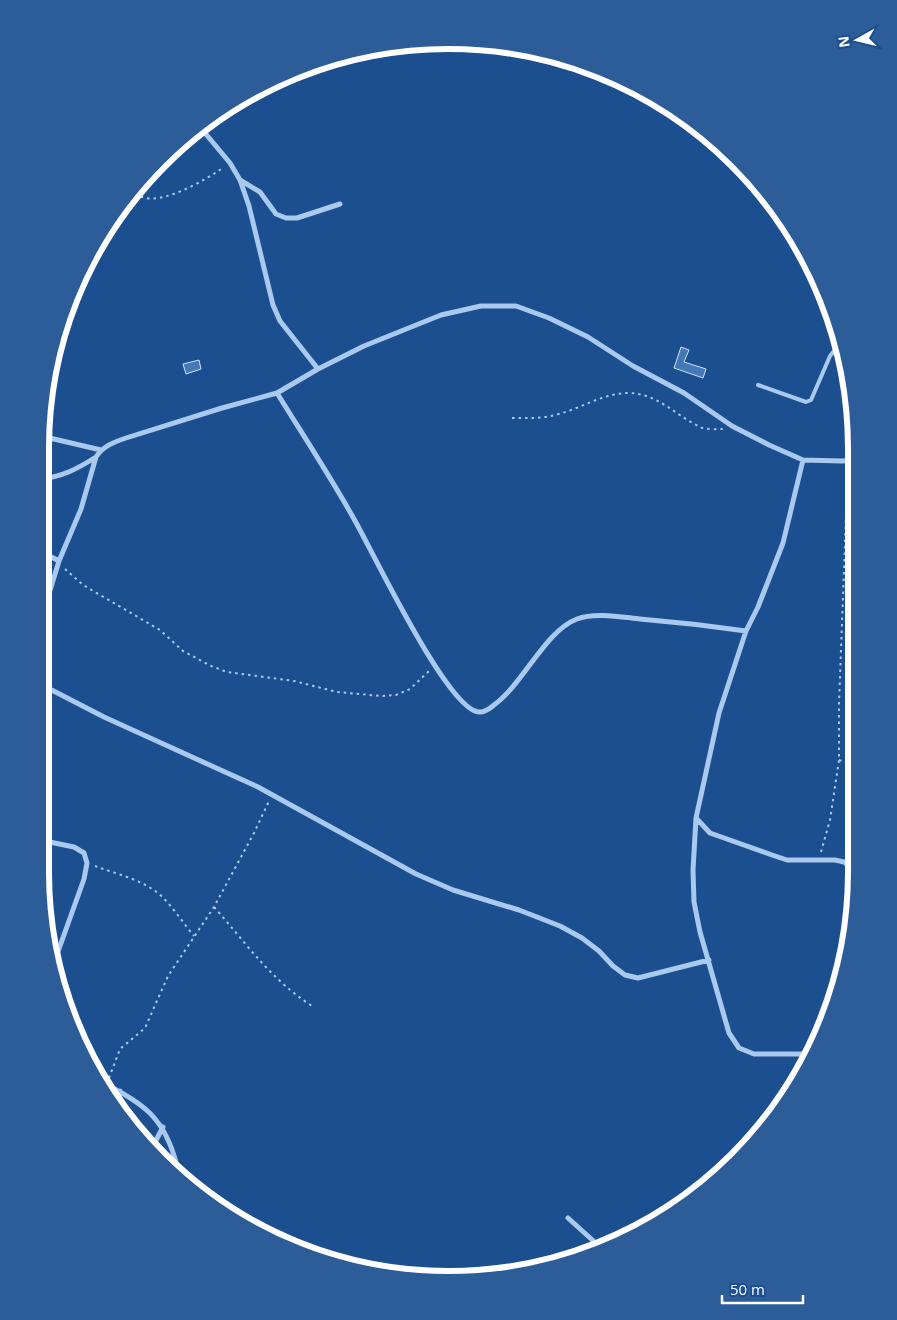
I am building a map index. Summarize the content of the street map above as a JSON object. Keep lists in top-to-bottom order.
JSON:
{
  "scale_bar": "50 m",
  "north": "left"
}
